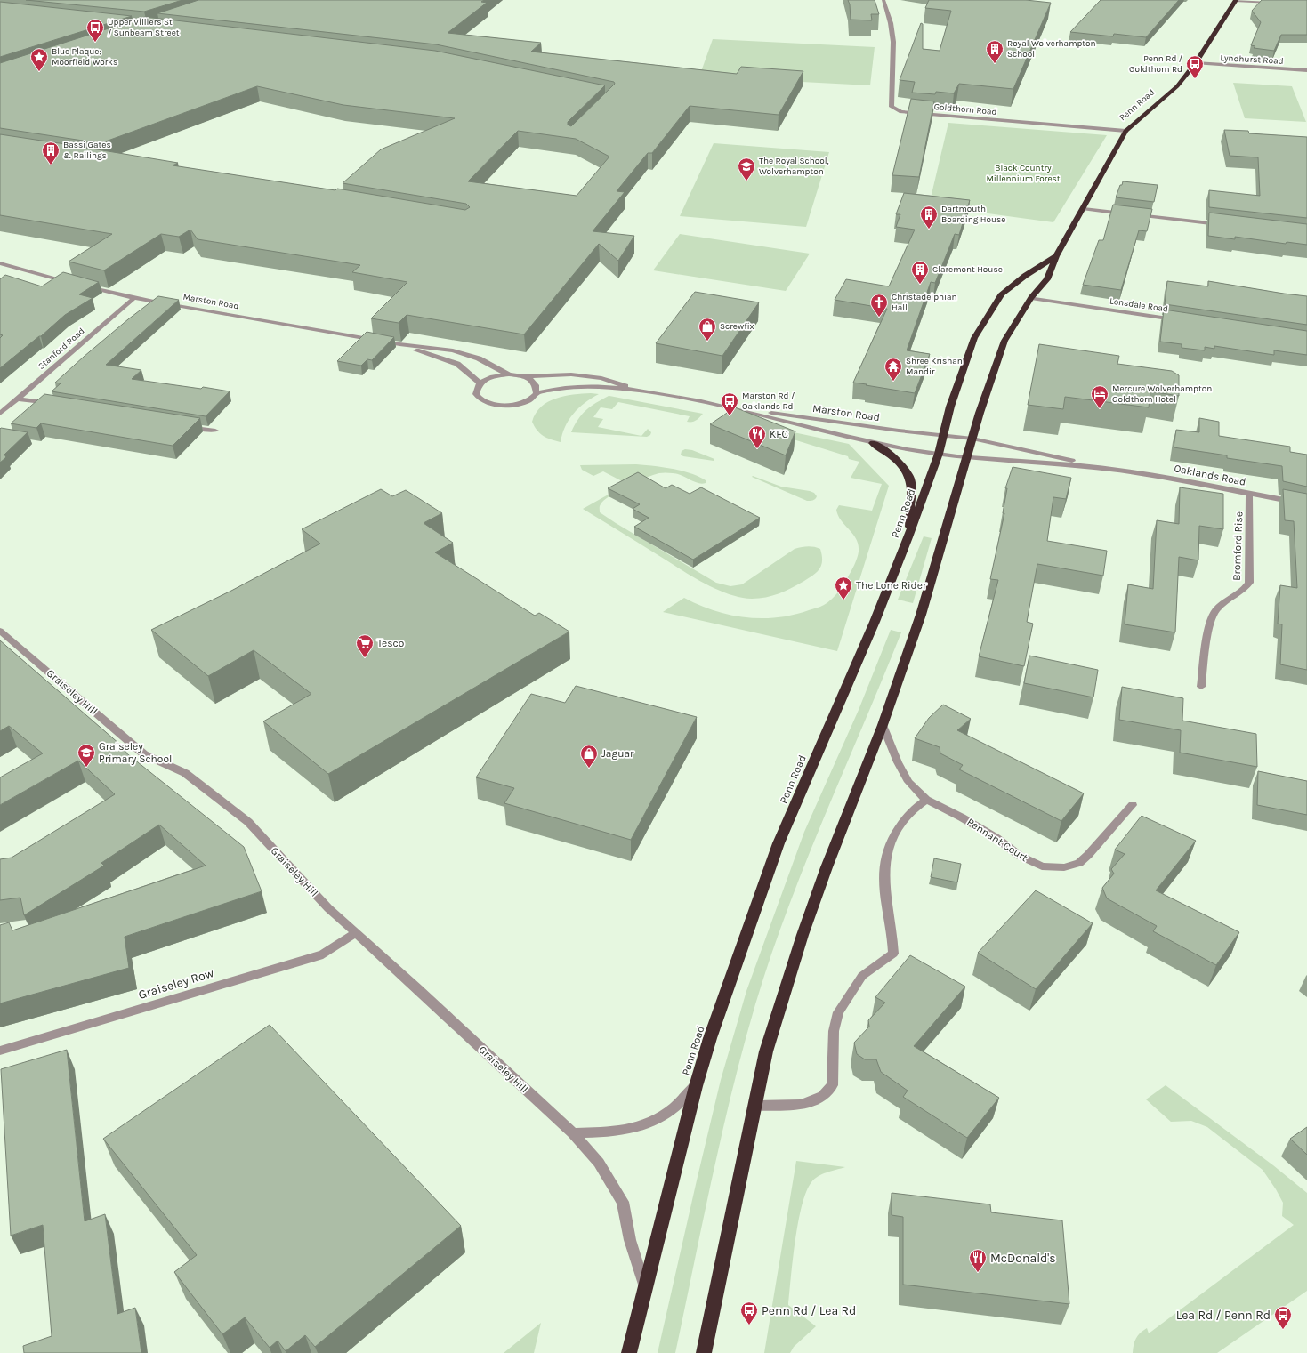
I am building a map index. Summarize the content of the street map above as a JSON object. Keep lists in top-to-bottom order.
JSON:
{
  "streets": {
    "highway": ["Penn Road"],
    "street": [
      "Lyndhurst Road",
      "Goldthorn Road",
      "Marston Road",
      "Lonsdale Road",
      "Stanford Road",
      "Oaklands Road",
      "Bromford Rise",
      "Graiseley Hill",
      "Pennant Court",
      "Graiseley Row"
    ]
  },
  "crossings": [
    ["Lyndhurst Road", "Penn Road"],
    ["Penn Road", "Goldthorn Road"],
    ["Penn Road", "Marston Road"],
    ["Penn Road", "Lonsdale Road"],
    ["Penn Road", "Oaklands Road"],
    ["Penn Road", "Graiseley Hill"],
    ["Penn Road", "Pennant Court"],
    ["Marston Road", "Stanford Road"],
    ["Marston Road", "Oaklands Road"],
    ["Oaklands Road", "Bromford Rise"],
    ["Graiseley Hill", "Graiseley Row"]
  ],
  "parks": ["Black Country Millennium Forest"],
  "places": {
    "bus stop": [
      "Upper Villiers St / Sunbeam Street",
      "Penn Rd / Goldthorn Rd",
      "Marston Rd / Oaklands Rd",
      "Penn Rd / Lea Rd",
      "Lea Rd / Penn Rd"
    ],
    "building": [
      "Royal Wolverhampton School",
      "Bassi Gates & Railings",
      "Dartmouth Boarding House",
      "Claremont House"
    ],
    "place": ["Blue Plaque: Moorfield Works", "The Lone Rider"],
    "school or university": ["The Royal School, Wolverhampton", "Graiseley Primary School"],
    "church": ["Christadelphian Hall"],
    "shop": ["Screwfix", "Jaguar"],
    "temple": ["Shree Krishan Mandir"],
    "hotel": ["Mercure Wolverhampton Goldthorn Hotel"],
    "restaurant": ["KFC", "McDonald's"],
    "supermarket": ["Tesco"]
  }
}
